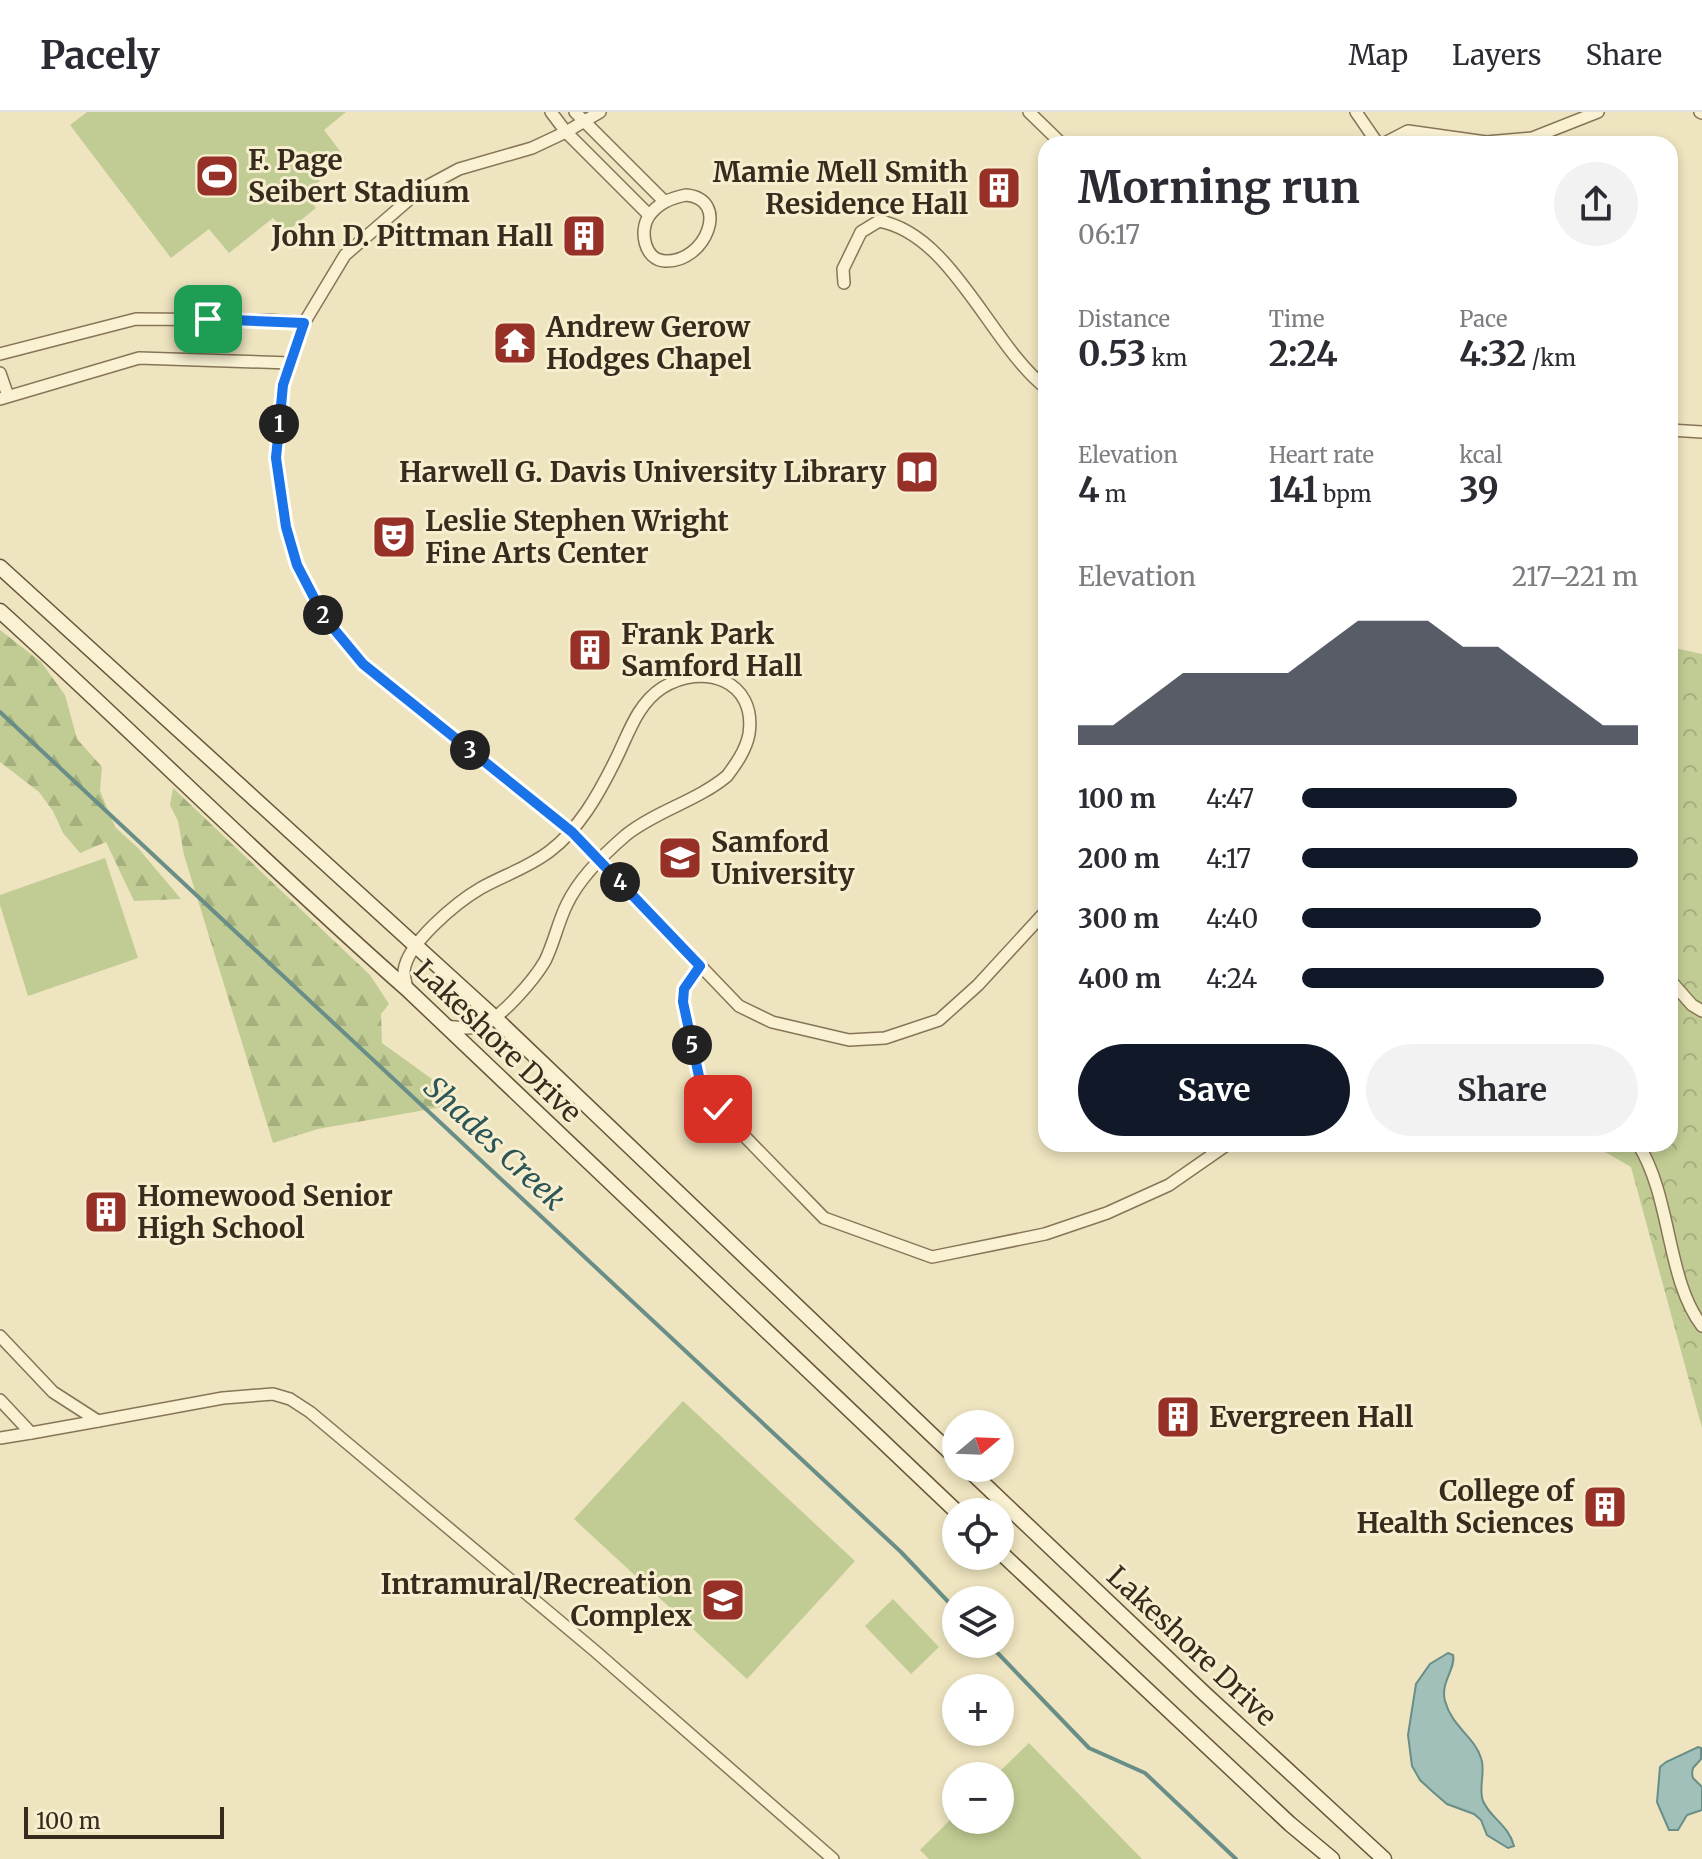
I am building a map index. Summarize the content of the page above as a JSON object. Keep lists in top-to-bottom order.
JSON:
{
  "streets": {
    "main road": ["Lakeshore Drive"]
  },
  "water": ["Shades Creek"],
  "places": {
    "sports": ["F. Page Seibert Stadium"],
    "building": [
      "Mamie Mell Smith Residence Hall",
      "John D. Pittman Hall",
      "Frank Park Samford Hall",
      "Homewood Senior High School",
      "Evergreen Hall",
      "College of Health Sciences"
    ],
    "temple": ["Andrew Gerow Hodges Chapel"],
    "library": ["Harwell G. Davis University Library"],
    "theatre": ["Leslie Stephen Wright Fine Arts Center"],
    "school or university": ["Samford University", "Intramural/Recreation Complex"]
  },
  "scale_bar": "100 m",
  "north": "right",
  "page": {
    "header": "Pacely",
    "nav": ["Map", "Layers", "Share"],
    "heading": ["Morning run", "06:17"],
    "stats": [
      ["Distance", "0.53 km"],
      ["Time", "2:24"],
      ["Pace", "4:32 /km"],
      ["Elevation", "4 m"],
      ["Heart rate", "141 bpm"],
      ["kcal", "39"]
    ],
    "pins": [
      "1",
      "2",
      "3",
      "4",
      "5"
    ],
    "chart": ["Elevation", "217–221 m"],
    "list": [
      {
        "name": "100 m",
        "note": "4:47"
      },
      {
        "name": "200 m",
        "note": "4:17"
      },
      {
        "name": "300 m",
        "note": "4:40"
      },
      {
        "name": "400 m",
        "note": "4:24"
      }
    ],
    "buttons": ["Save", "Share"],
    "map_buttons": ["+", "−"],
    "scale": "100 m"
  }
}
